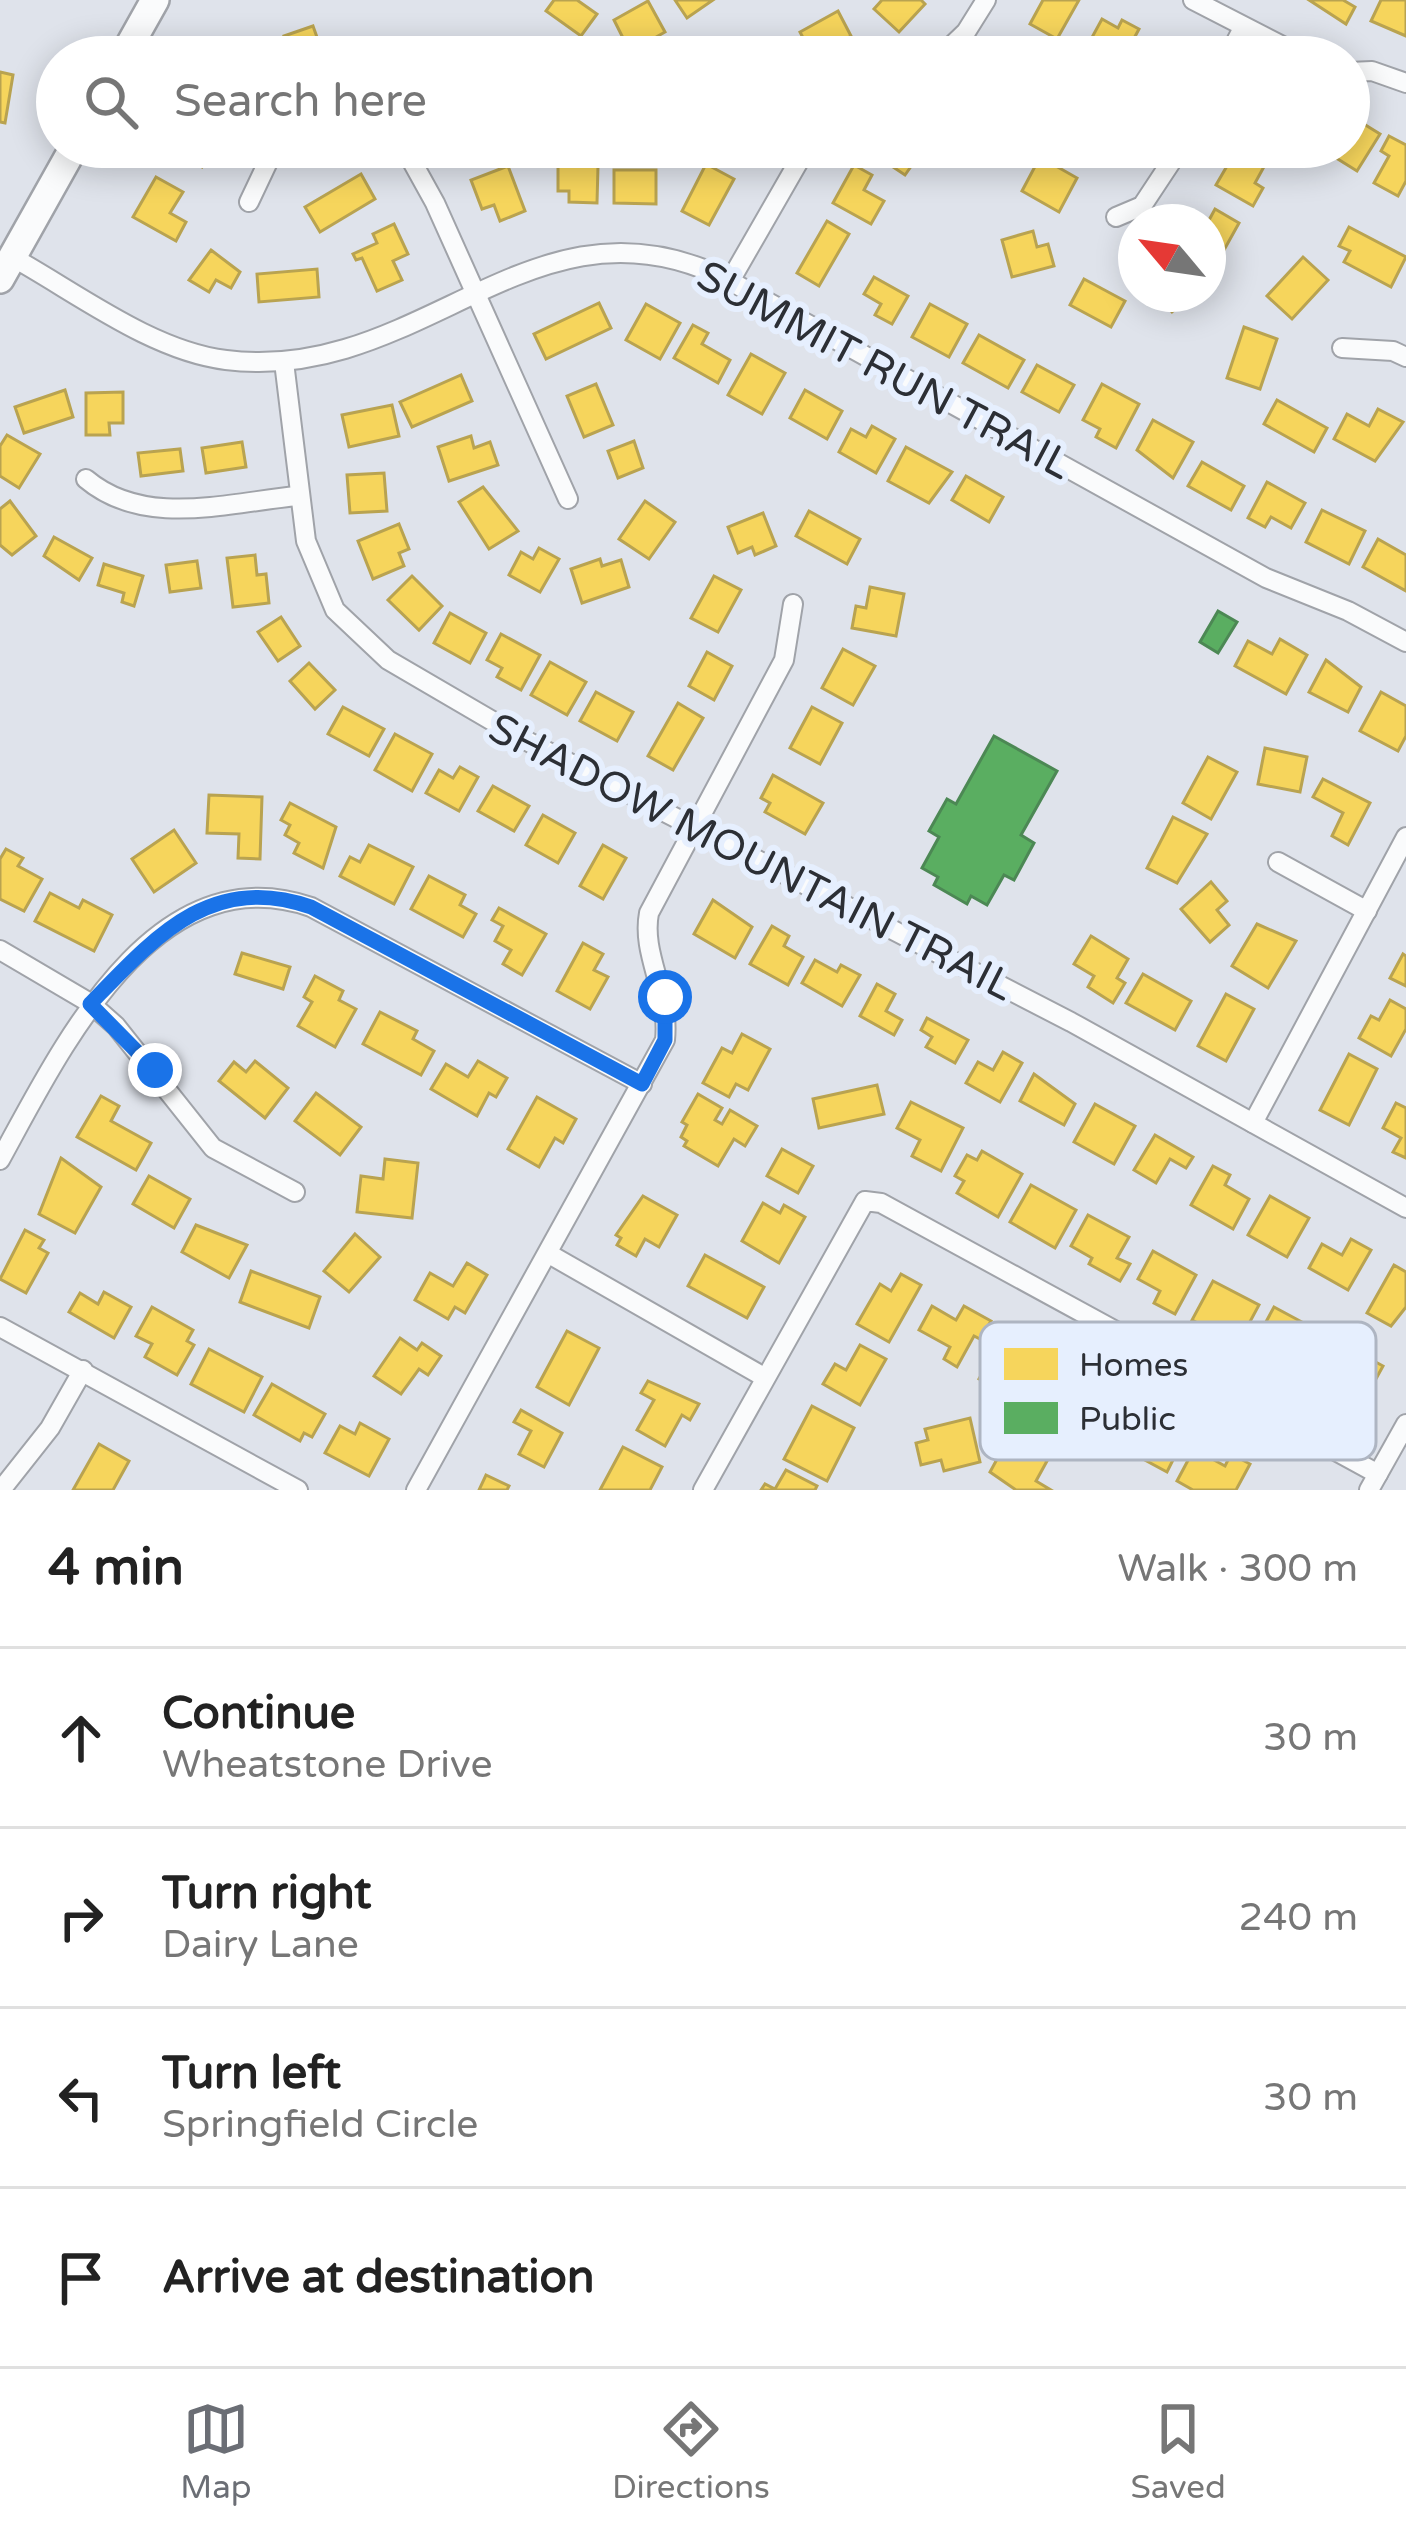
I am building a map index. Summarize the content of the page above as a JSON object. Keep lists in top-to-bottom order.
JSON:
{
  "streets": {
    "street": ["SUMMIT RUN TRAIL", "SHADOW MOUNTAIN TRAIL"]
  },
  "crossings": [
    ["SUMMIT RUN TRAIL", "SHADOW MOUNTAIN TRAIL"]
  ],
  "legend": ["Homes", "Public"],
  "north": "top left",
  "page": {
    "search": "Search here",
    "heading": ["4 min", "Walk · 300 m"],
    "list": [
      ["Continue", "Wheatstone Drive", "30 m"],
      ["Turn right", "Dairy Lane", "240 m"],
      ["Turn left", "Springfield Circle", "30 m"],
      "Arrive at destination"
    ],
    "nav": ["Map", "Directions", "Saved"]
  }
}
